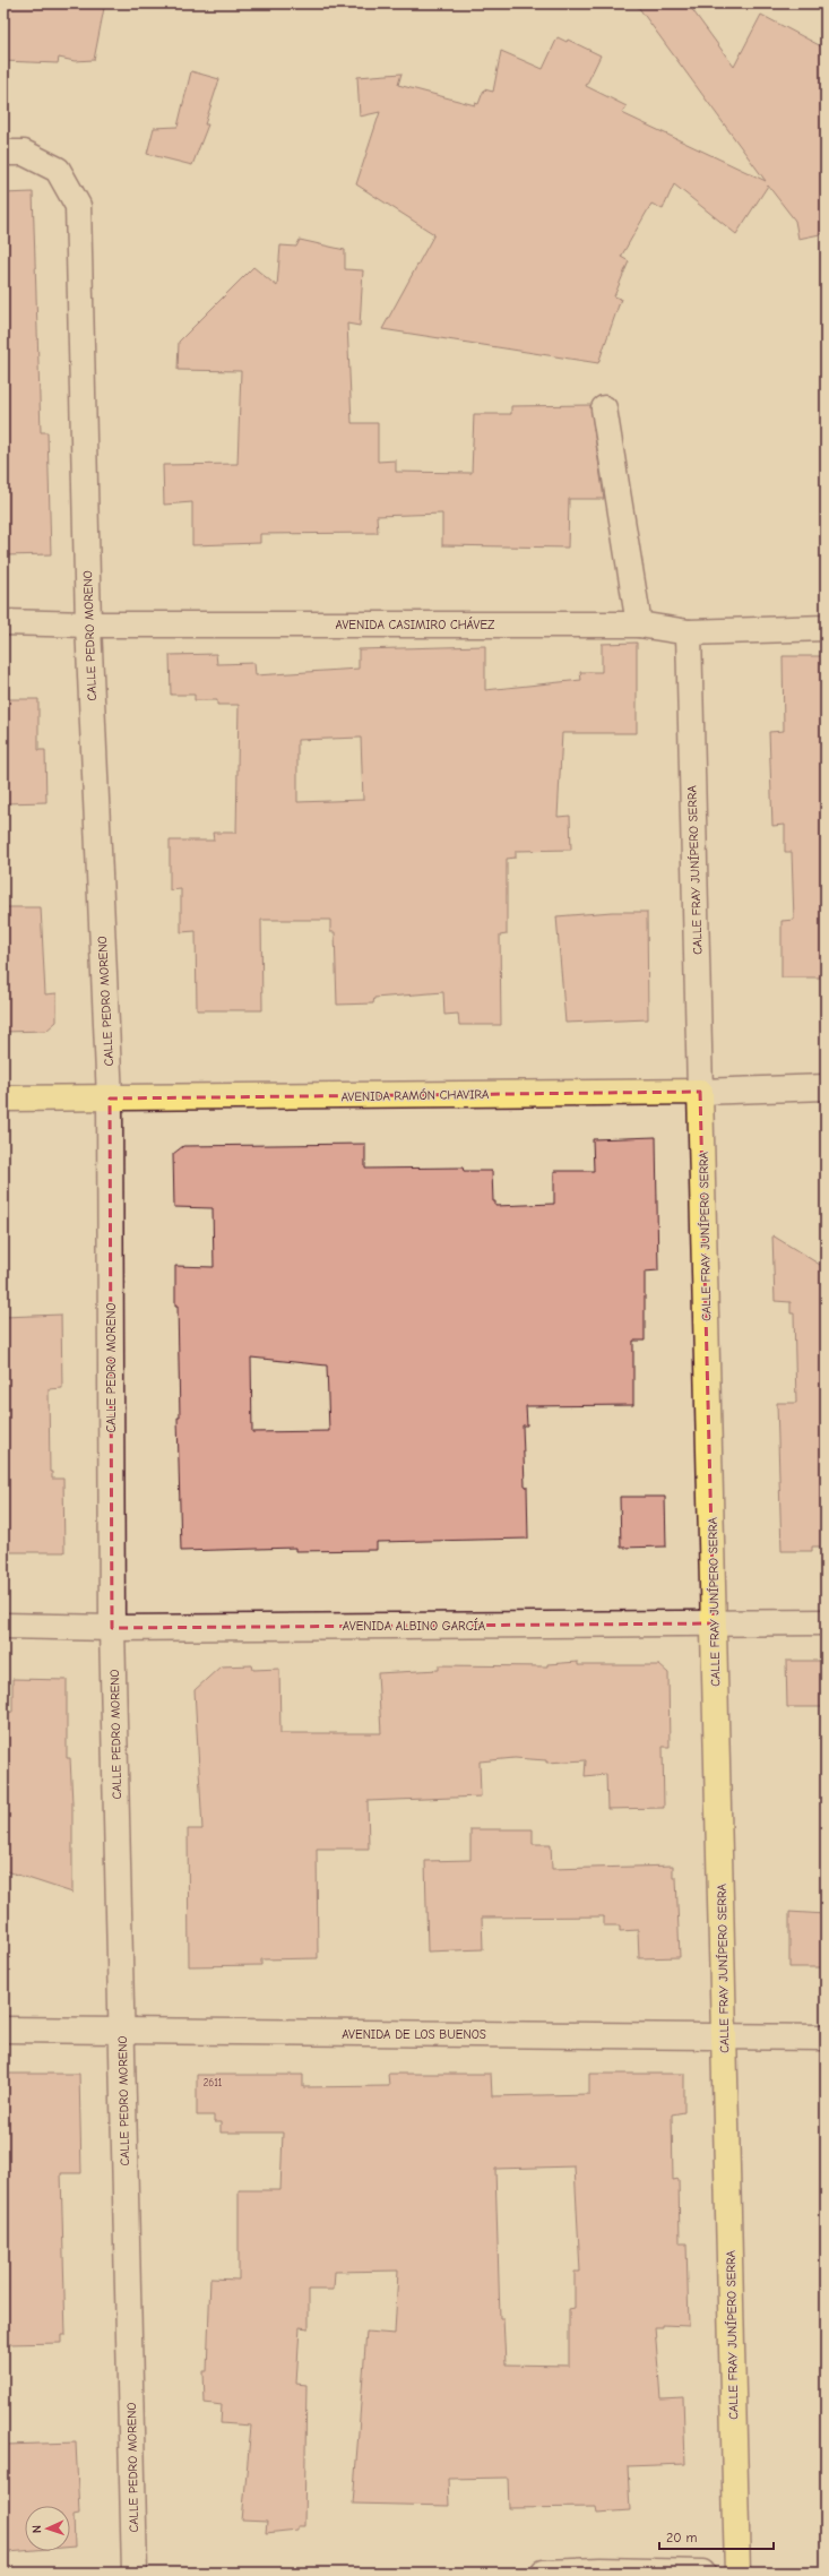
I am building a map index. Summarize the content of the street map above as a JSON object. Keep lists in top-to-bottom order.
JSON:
{
  "streets": {
    "main road": ["CALLE FRAY JUNÍPERO SERRA", "AVENIDA RAMÓN CHAVIRA"],
    "street": [
      "AVENIDA CASIMIRO CHÁVEZ",
      "CALLE PEDRO MORENO",
      "AVENIDA ALBINO GARCÍA",
      "AVENIDA DE LOS BUENOS"
    ]
  },
  "crossings": [
    ["AVENIDA CASIMIRO CHÁVEZ", "CALLE PEDRO MORENO"],
    ["AVENIDA CASIMIRO CHÁVEZ", "CALLE FRAY JUNÍPERO SERRA"],
    ["CALLE PEDRO MORENO", "AVENIDA RAMÓN CHAVIRA"],
    ["CALLE PEDRO MORENO", "AVENIDA ALBINO GARCÍA"],
    ["CALLE PEDRO MORENO", "AVENIDA DE LOS BUENOS"],
    ["CALLE FRAY JUNÍPERO SERRA", "AVENIDA RAMÓN CHAVIRA"],
    ["CALLE FRAY JUNÍPERO SERRA", "AVENIDA ALBINO GARCÍA"],
    ["CALLE FRAY JUNÍPERO SERRA", "AVENIDA DE LOS BUENOS"]
  ],
  "house_numbers": ["2611"],
  "scale_bar": "20 m",
  "north": "left"
}
